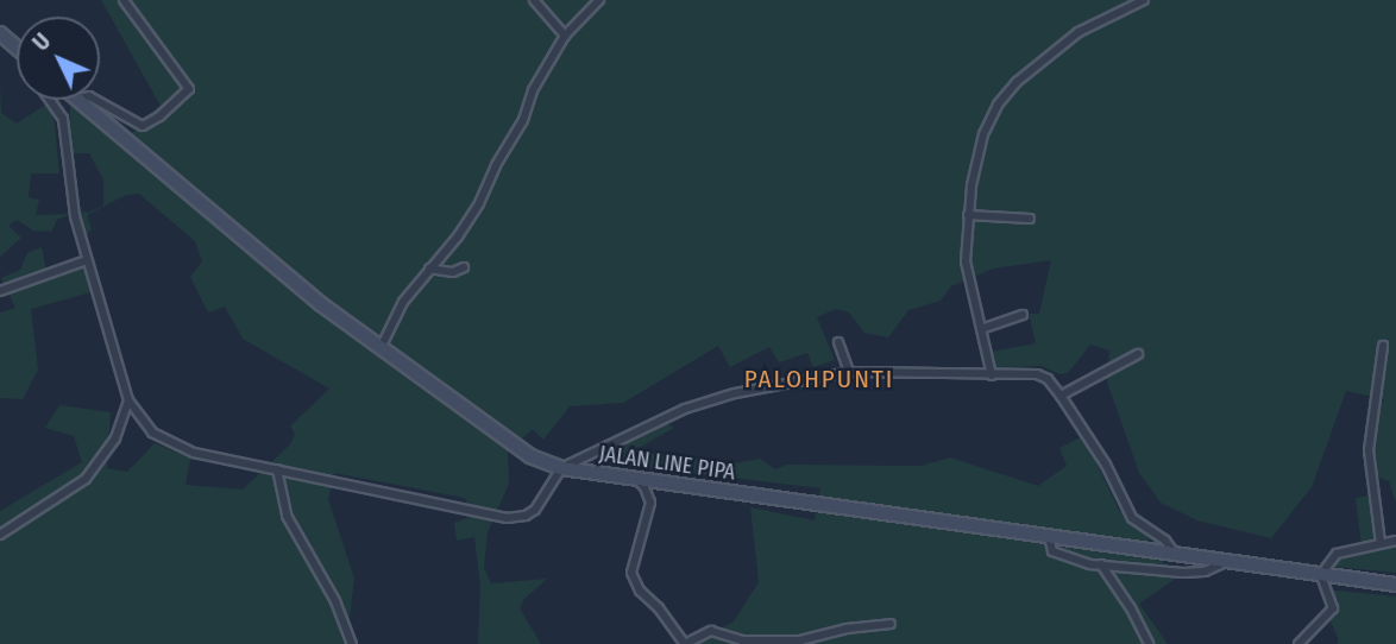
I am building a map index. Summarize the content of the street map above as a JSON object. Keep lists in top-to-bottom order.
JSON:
{
  "streets": {
    "main road": ["JALAN LINE PIPA"]
  },
  "districts": ["PALOHPUNTI"],
  "north": "top left"
}
